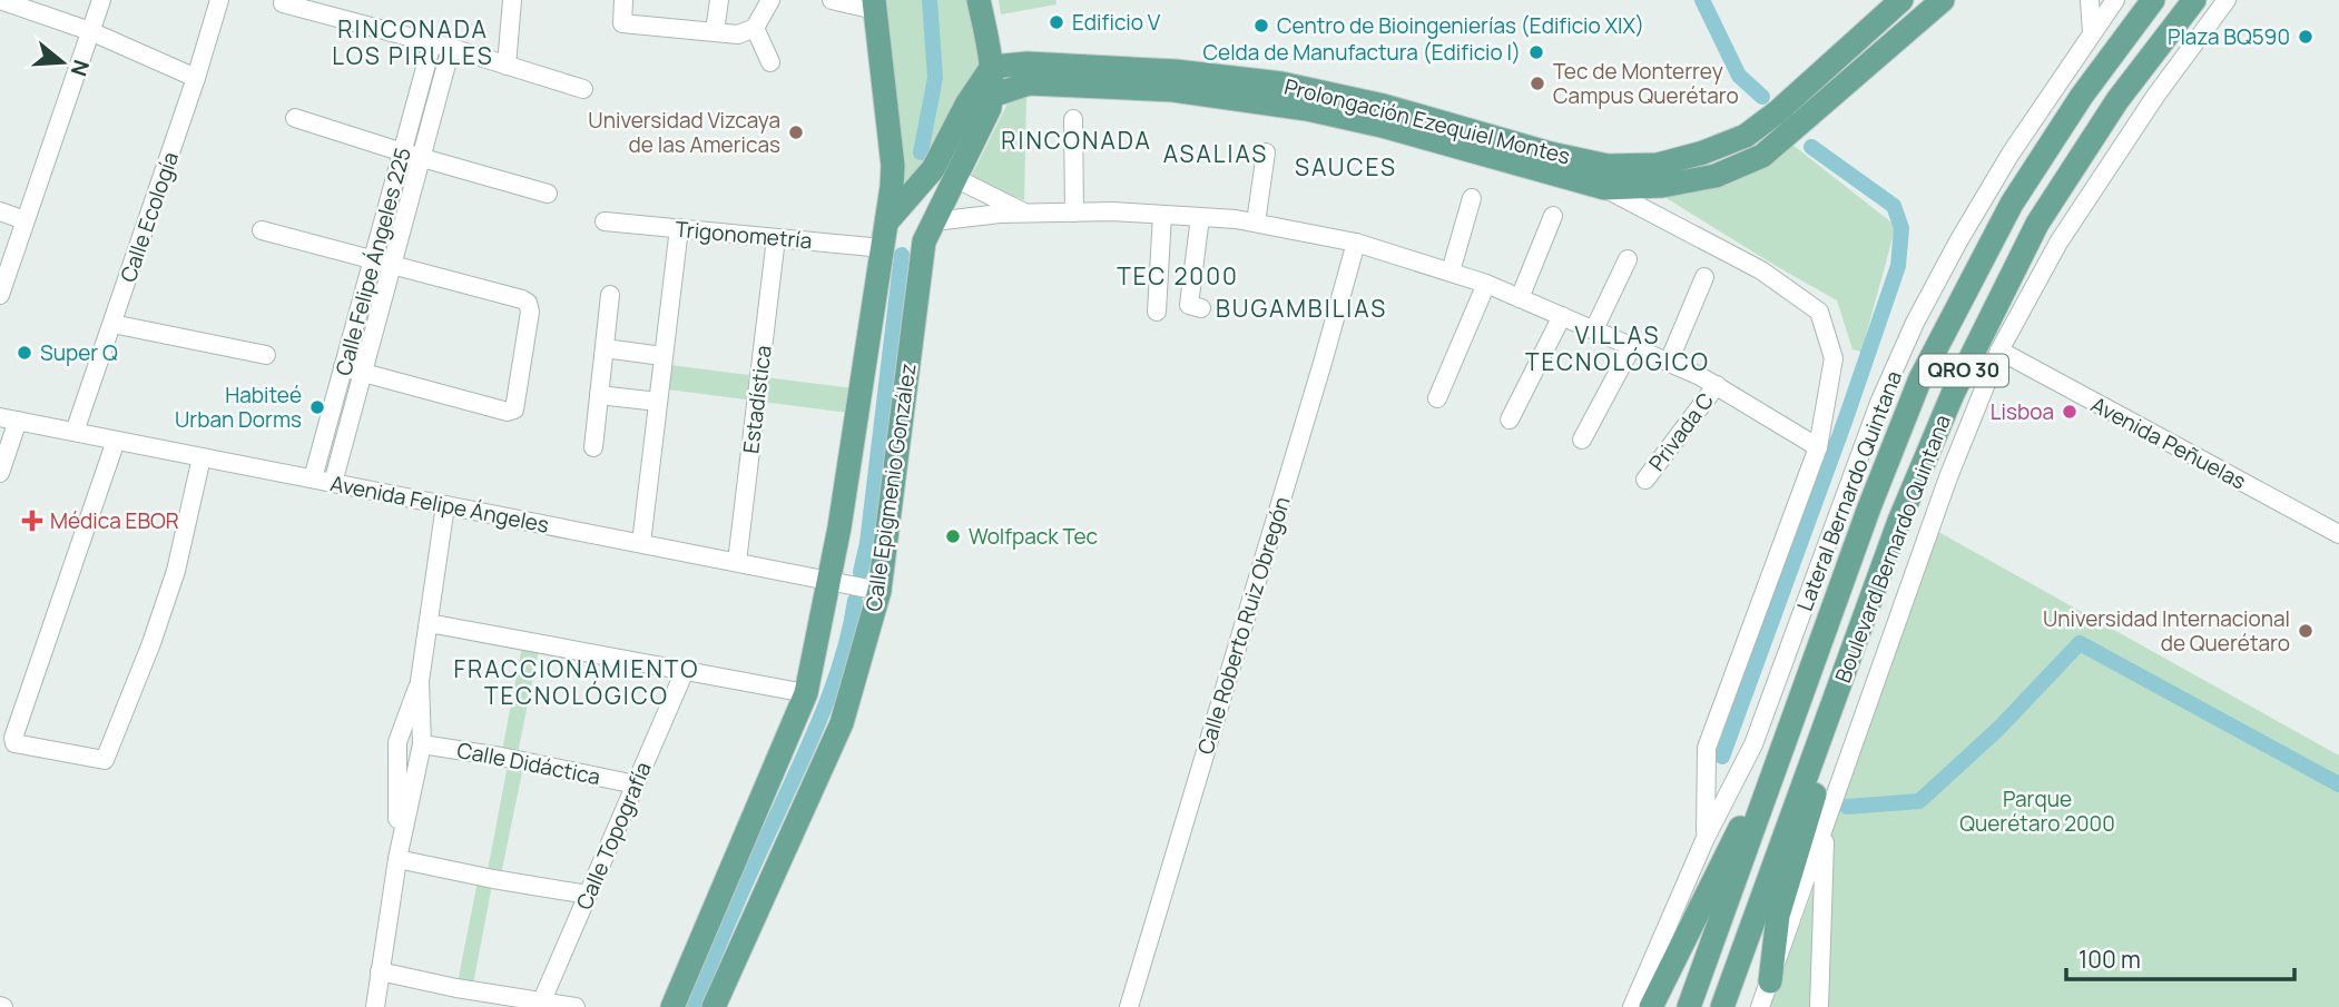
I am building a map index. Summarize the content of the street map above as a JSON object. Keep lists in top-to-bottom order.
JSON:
{
  "streets": {
    "main road": [
      "Prolongación Ezequiel Montes",
      "QRO 30",
      "Calle Epigmenio González",
      "Boulevard Bernardo Quintana"
    ],
    "street": [
      "Calle Ecología",
      "Trigonometría",
      "Calle Felipe Ángeles 225",
      "Estadística",
      "Privada C",
      "Avenida Peñuelas",
      "Lateral Bernardo Quintana",
      "Avenida Felipe Ángeles",
      "Calle Roberto Ruiz Obregón",
      "Calle Didáctica",
      "Calle Topografía"
    ]
  },
  "crossings": [
    ["Prolongación Ezequiel Montes", "Calle Epigmenio González"],
    ["Prolongación Ezequiel Montes", "Lateral Bernardo Quintana"],
    ["Calle Ecología", "Avenida Felipe Ángeles"],
    ["Trigonometría", "Estadística"],
    ["Trigonometría", "Calle Epigmenio González"],
    ["Calle Felipe Ángeles 225", "Avenida Felipe Ángeles"],
    ["Estadística", "Avenida Felipe Ángeles"],
    ["Calle Epigmenio González", "Avenida Felipe Ángeles"],
    ["Calle Didáctica", "Calle Topografía"]
  ],
  "districts": [
    "RINCONADA LOS PIRULES",
    "RINCONADA",
    "ASALIAS",
    "SAUCES",
    "TEC 2000",
    "BUGAMBILIAS",
    "VILLAS TECNOLÓGICO",
    "FRACCIONAMIENTO TECNOLÓGICO"
  ],
  "parks": ["Parque Querétaro 2000"],
  "places": {
    "other": [
      "Edificio V",
      "Centro de Bioingenierías (Edificio XIX)",
      "Plaza BQ590",
      "Celda de Manufactura (Edificio I)",
      "Tec de Monterrey Campus Querétaro",
      "Universidad Vizcaya de las Americas",
      "Super Q",
      "Habiteé Urban Dorms",
      "Lisboa",
      "Wolfpack Tec",
      "Universidad Internacional de Querétaro"
    ],
    "health": ["Médica EBOR"]
  },
  "scale_bar": "100 m",
  "north": "right"
}
